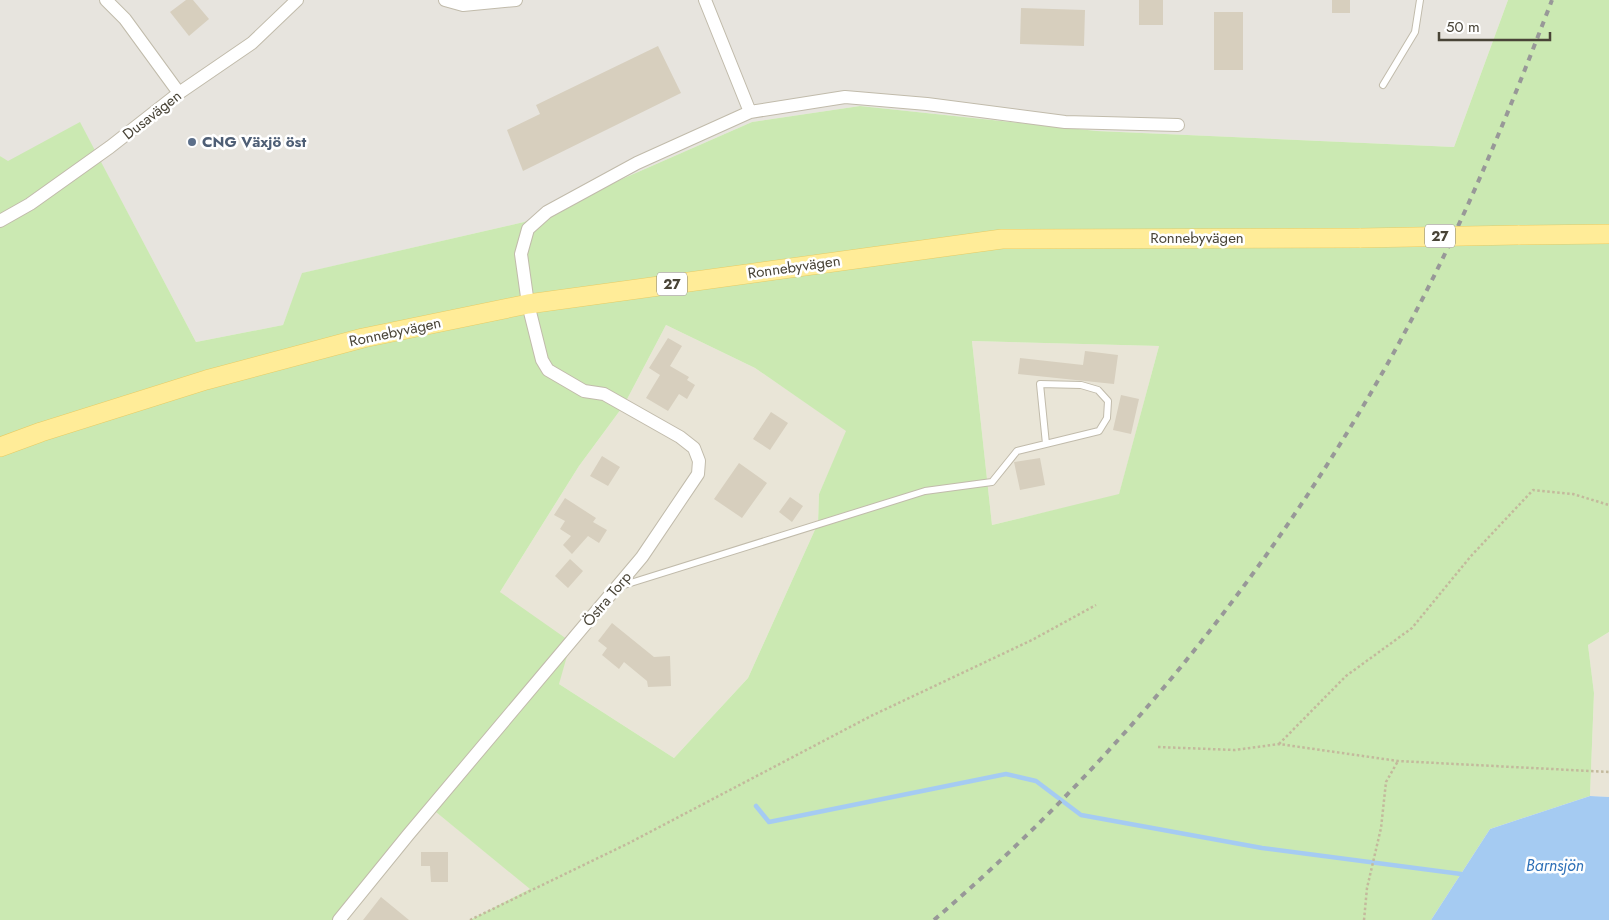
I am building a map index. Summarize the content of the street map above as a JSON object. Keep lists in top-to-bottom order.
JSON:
{
  "streets": {
    "main road": ["27", "Ronnebyvägen"],
    "street": ["Dusavägen", "Östra Torp"]
  },
  "crossings": [
    ["Ronnebyvägen", "Östra Torp"]
  ],
  "water": ["Barnsjön"],
  "places": ["CNG Växjö öst"],
  "scale_bar": "50 m"
}
